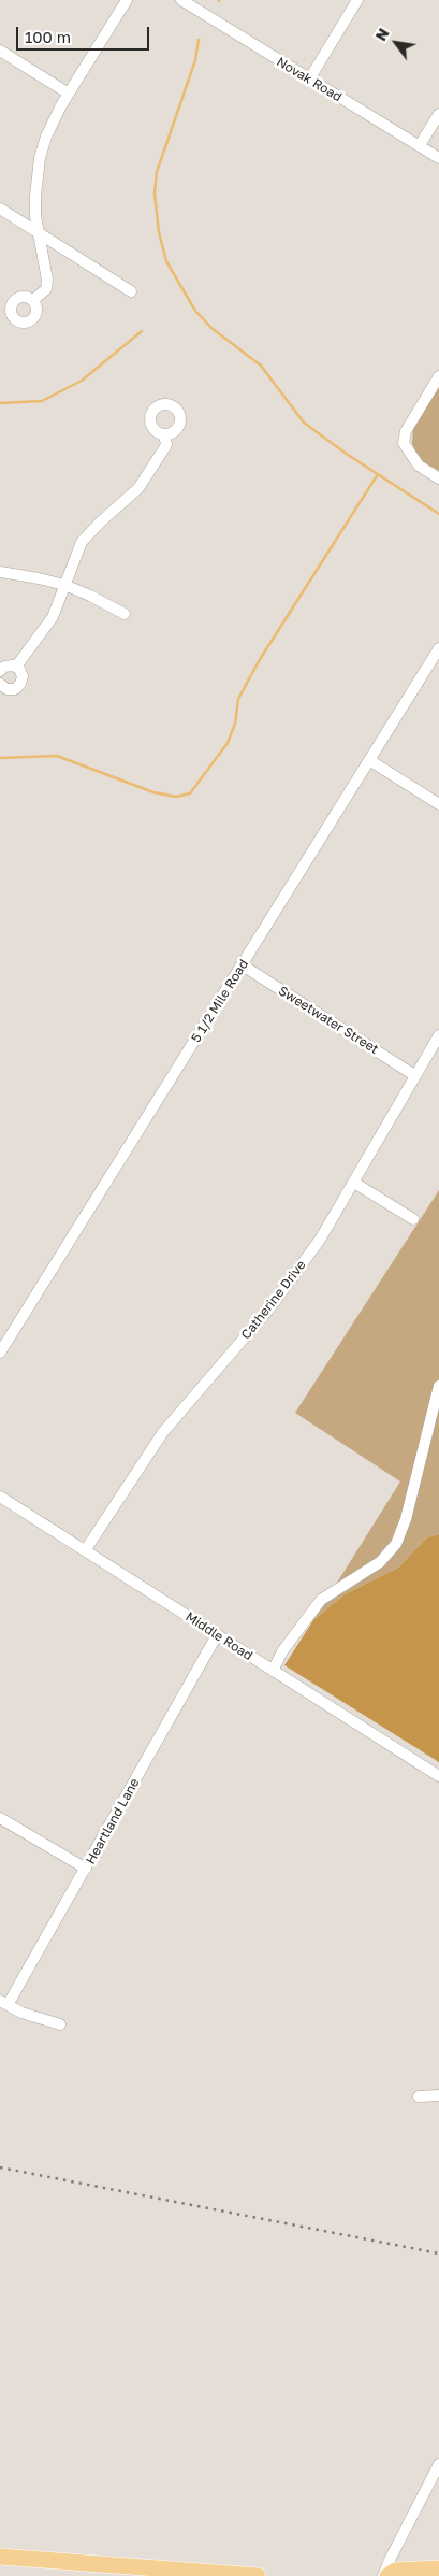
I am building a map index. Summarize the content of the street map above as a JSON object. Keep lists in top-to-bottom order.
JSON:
{
  "streets": {
    "street": [
      "Novak Road",
      "5 1/2 Mile Road",
      "Sweetwater Street",
      "Catherine Drive",
      "Middle Road",
      "Heartland Lane"
    ]
  },
  "crossings": [
    ["5 1/2 Mile Road", "Sweetwater Street"],
    ["Sweetwater Street", "Catherine Drive"],
    ["Catherine Drive", "Middle Road"],
    ["Middle Road", "Heartland Lane"]
  ],
  "scale_bar": "100 m",
  "north": "top left"
}
